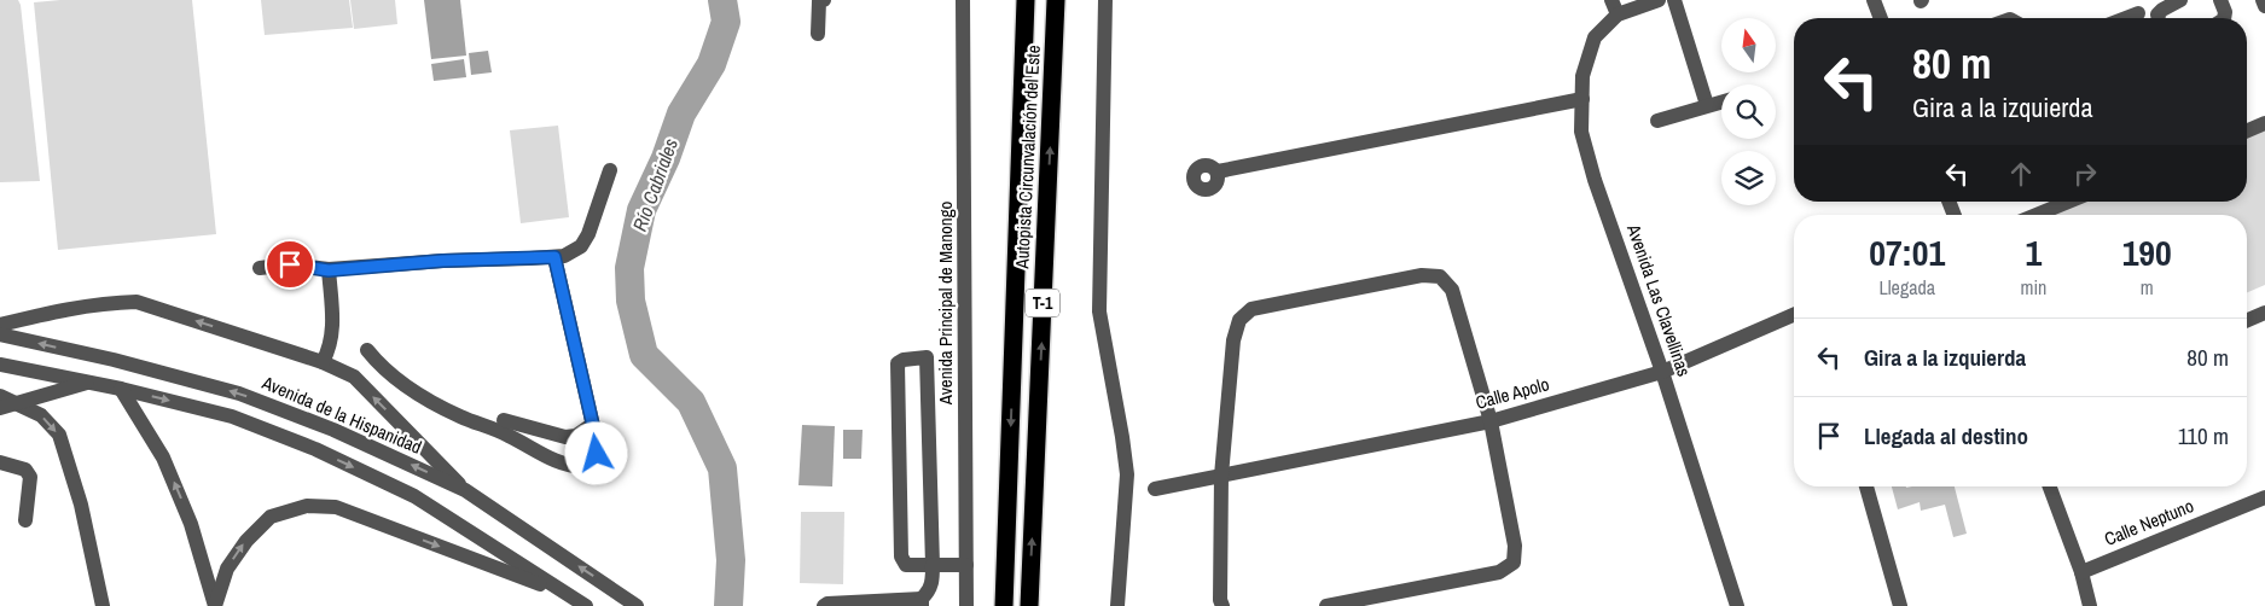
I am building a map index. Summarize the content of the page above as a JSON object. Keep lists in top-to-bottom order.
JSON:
{
  "streets": {
    "highway": ["Autopista Circunvalación del Este", "T-1"],
    "street": [
      "Avenida Las Clavellinas",
      "Avenida Principal de Manongo",
      "Calle Apolo",
      "Avenida de la Hispanidad",
      "Calle Neptuno"
    ]
  },
  "crossings": [
    ["Avenida Las Clavellinas", "Calle Apolo"]
  ],
  "water": ["Río Cabriales"],
  "north": "top",
  "page": {
    "turn": ["80 m", "Gira a la izquierda"],
    "eta": [
      "07:01",
      "Llegada",
      "1",
      "min",
      "190",
      "m"
    ],
    "list": [
      {
        "name": "Gira a la izquierda",
        "value": "80 m"
      },
      {
        "name": "Llegada al destino",
        "value": "110 m"
      }
    ]
  }
}
